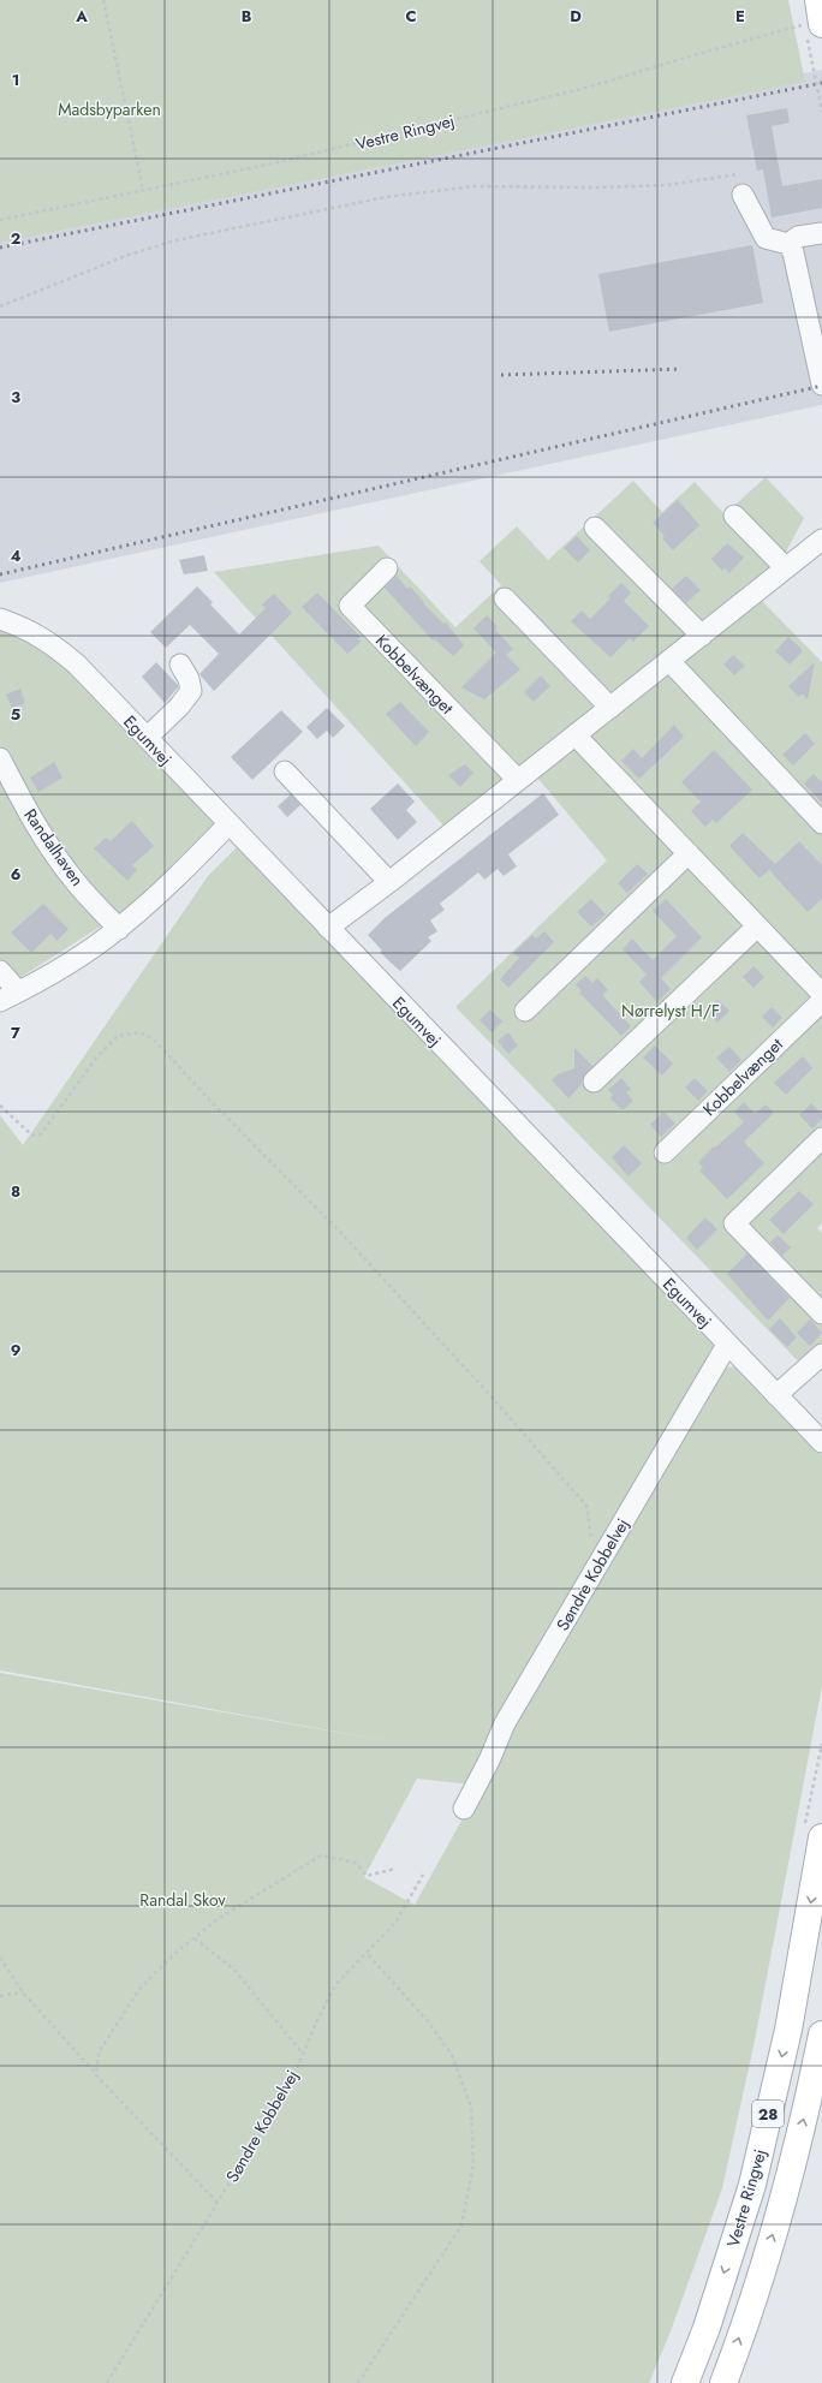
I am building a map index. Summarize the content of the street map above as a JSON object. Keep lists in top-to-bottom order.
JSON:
{
  "streets": {
    "main road": ["Vestre Ringvej", "28"],
    "street": [
      "Kobbelvænget",
      "Egumvej",
      "Randalhaven",
      "Søndre Kobbelvej"
    ]
  },
  "crossings": [
    ["Egumvej", "Søndre Kobbelvej"]
  ],
  "parks": ["Madsbyparken", "Nørrelyst H/F", "Randal Skov"],
  "grid": {
    "columns": [
      "A",
      "B",
      "C",
      "D",
      "E"
    ],
    "rows": [
      "1",
      "2",
      "3",
      "4",
      "5",
      "6",
      "7",
      "8",
      "9"
    ]
  }
}
